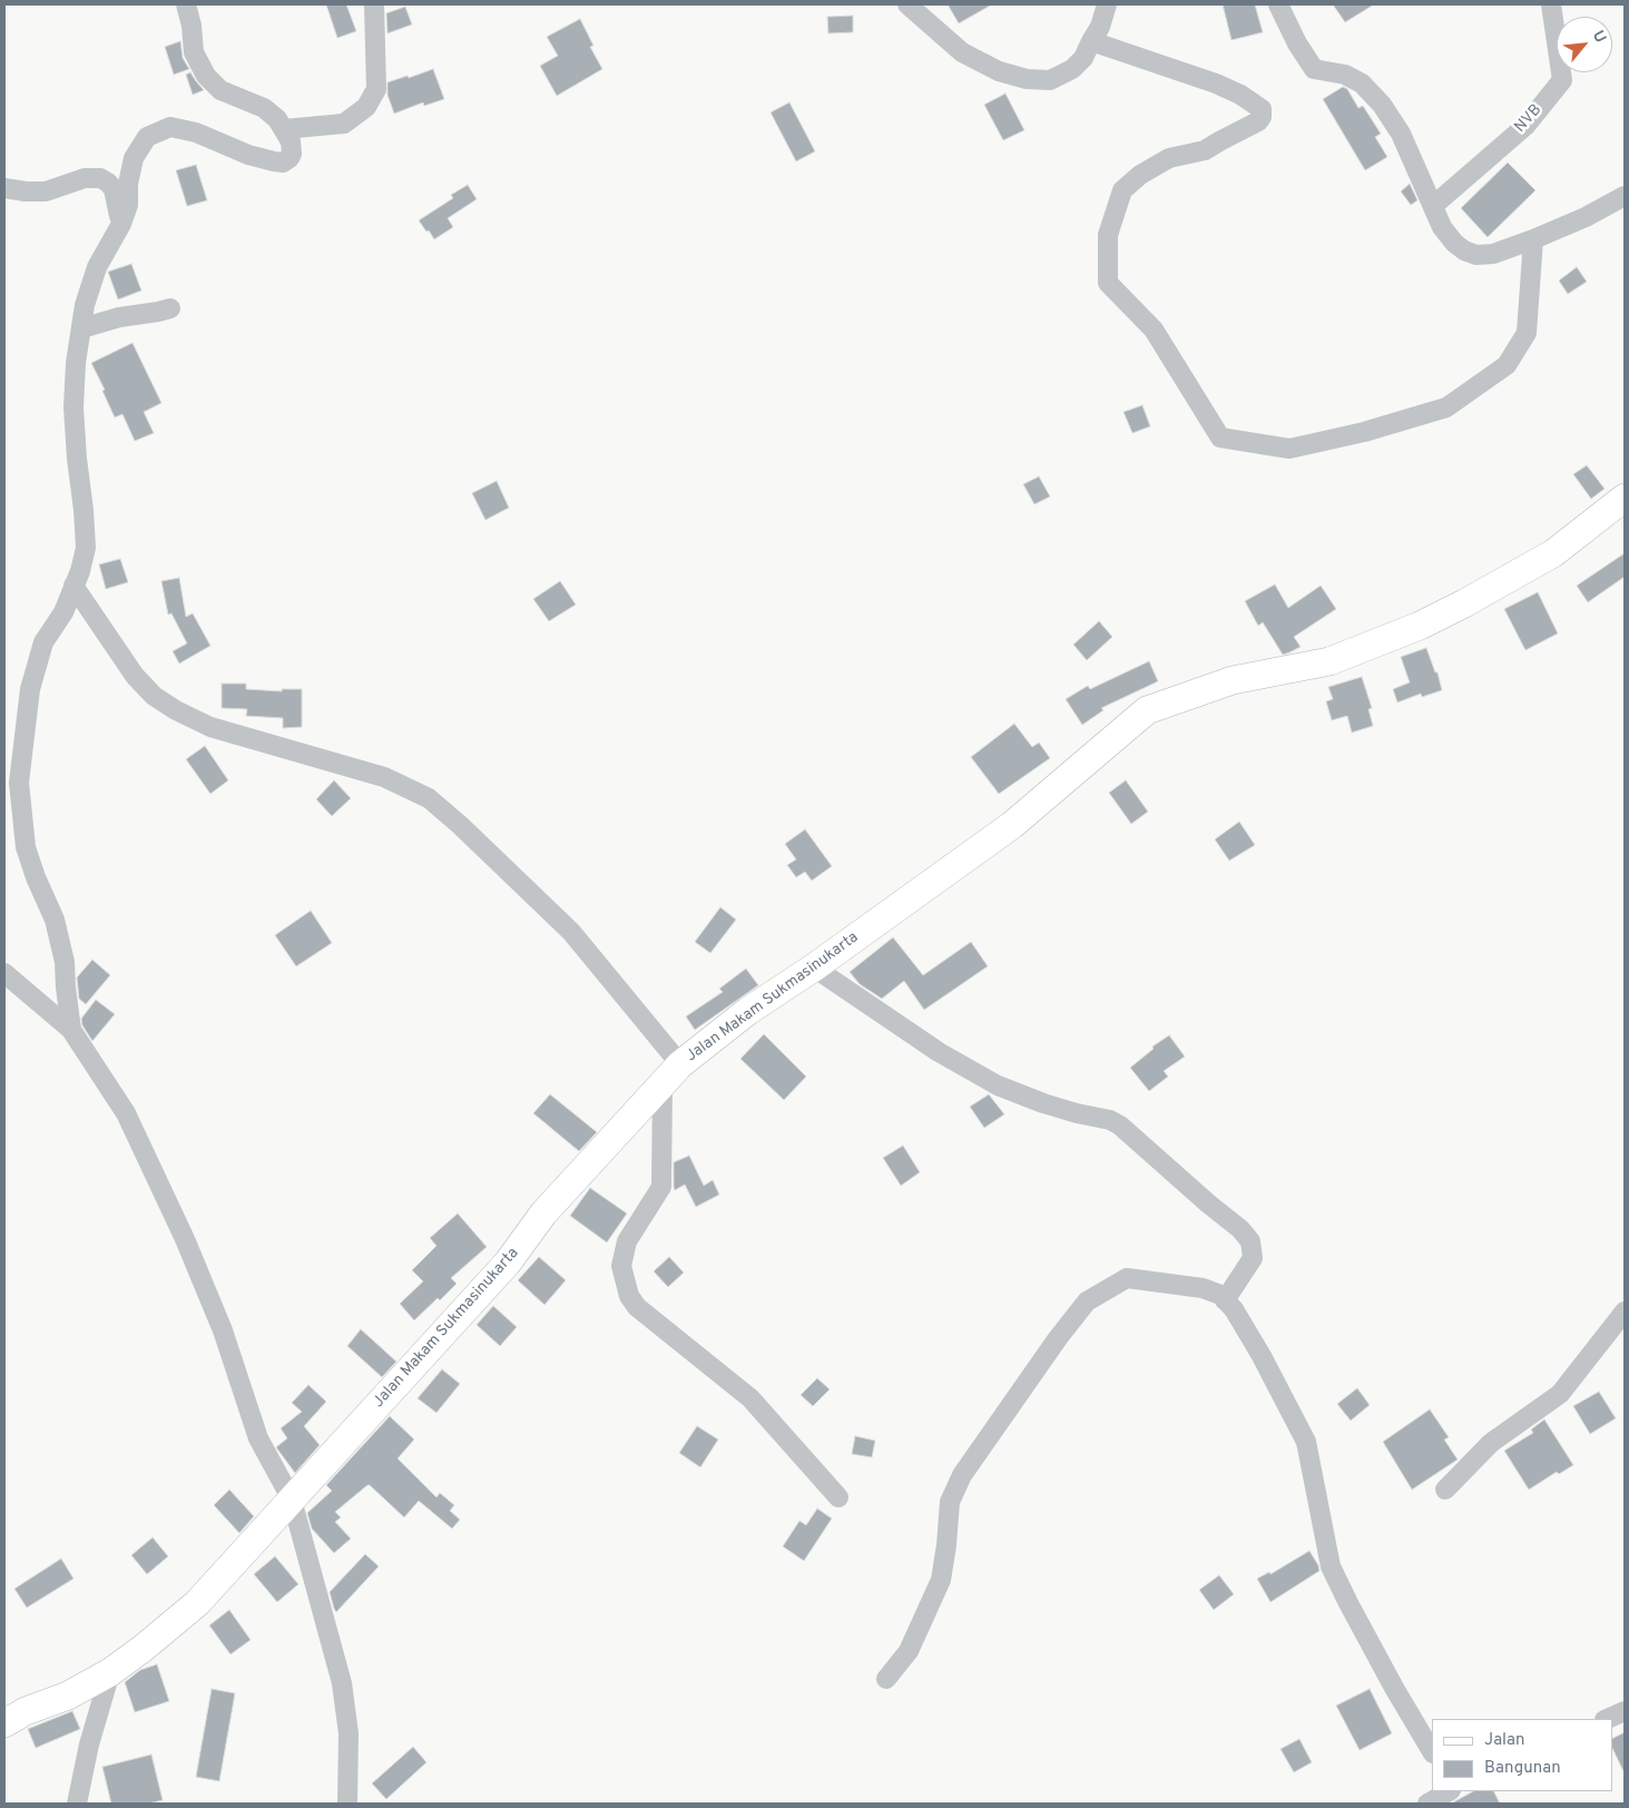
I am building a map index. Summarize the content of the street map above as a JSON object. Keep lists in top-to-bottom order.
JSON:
{
  "streets": {
    "street": ["NVB", "Jalan Makam Sukmasinukarta"]
  },
  "legend": ["Jalan", "Bangunan"],
  "north": "top right"
}
